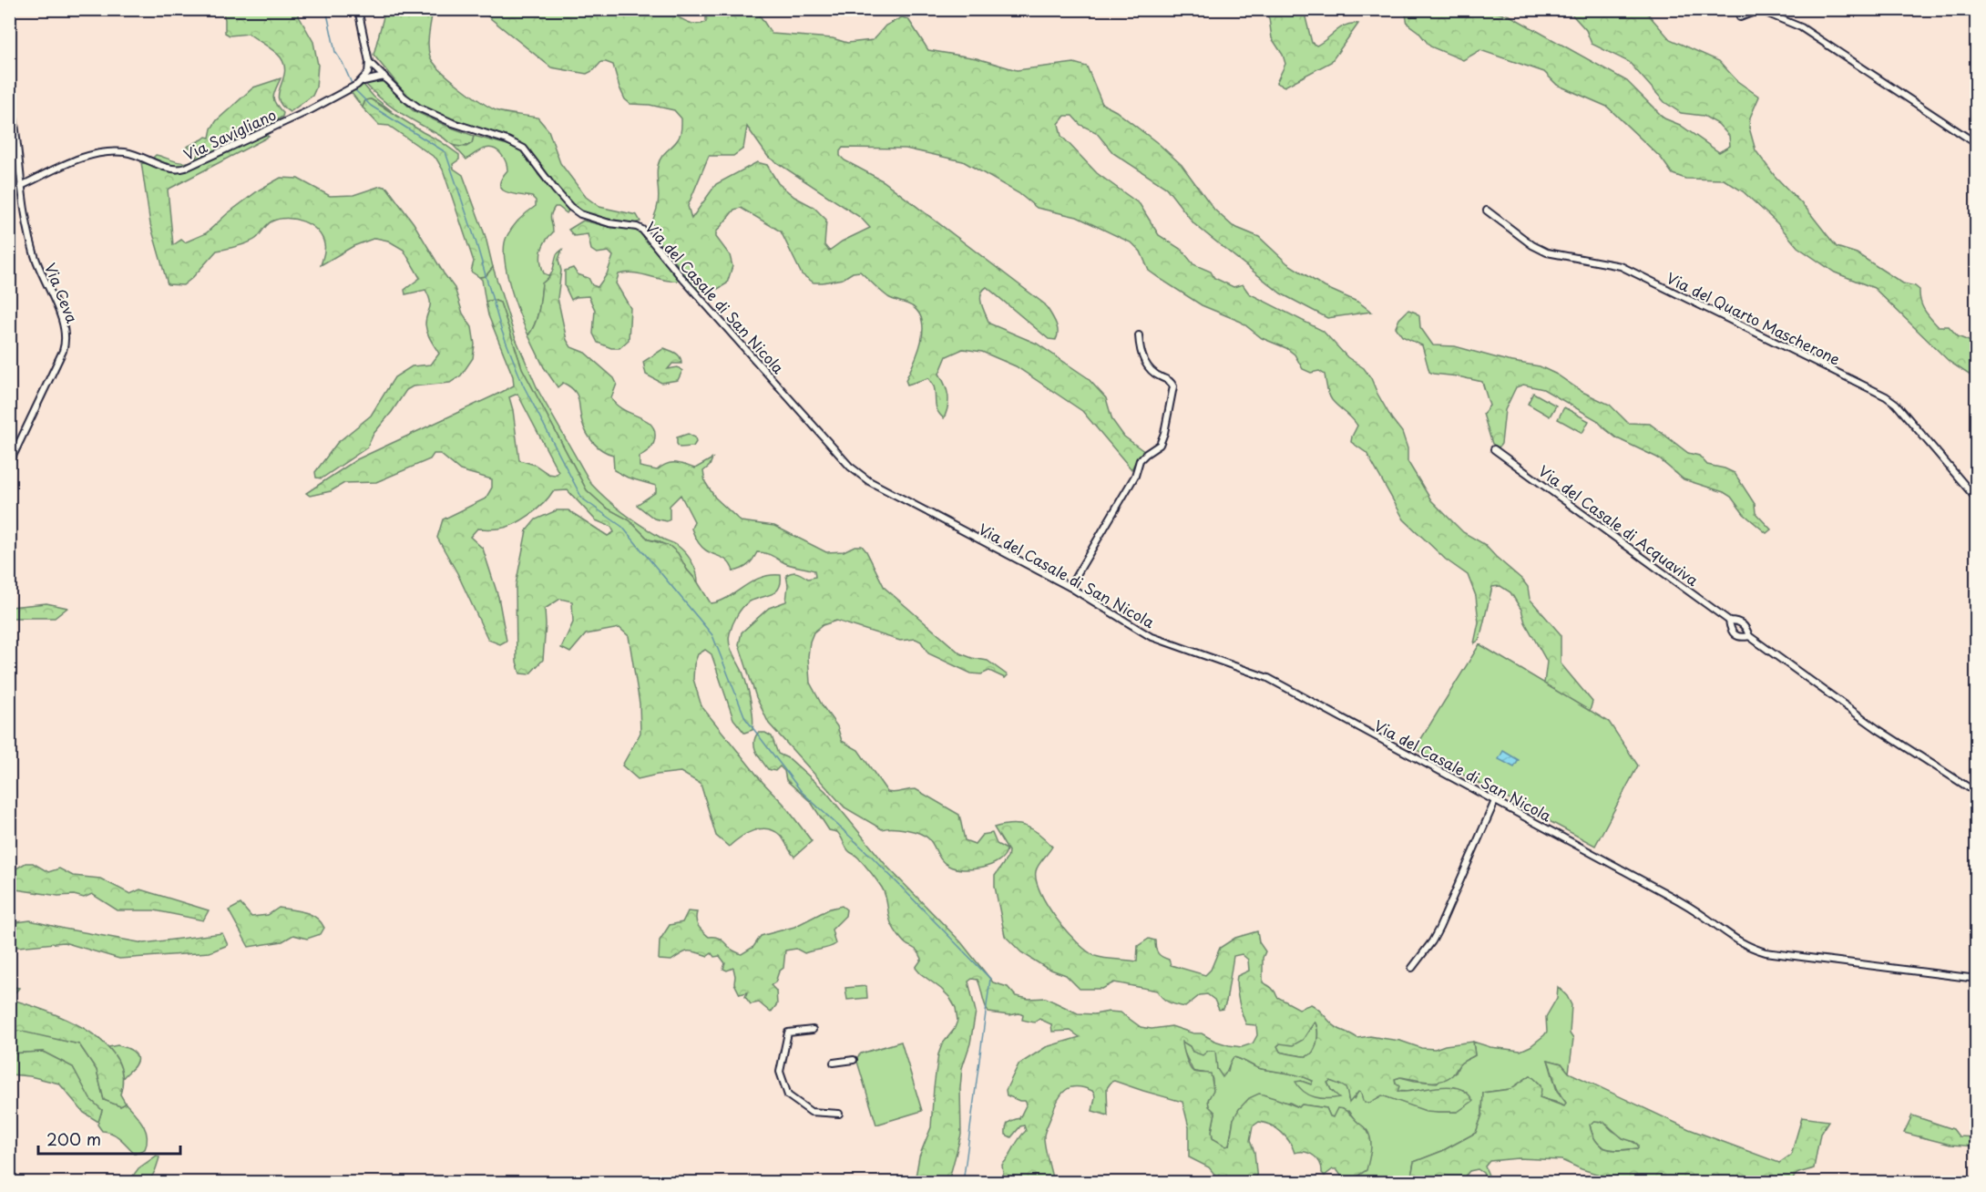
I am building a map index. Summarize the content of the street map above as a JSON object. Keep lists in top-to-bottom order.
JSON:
{
  "streets": {
    "street": [
      "Via Savigliano",
      "Via Ceva",
      "Via del Casale di San Nicola",
      "Via del Quarto Mascherone",
      "Via del Casale di Acquaviva"
    ]
  },
  "crossings": [
    ["Via Savigliano", "Via Ceva"],
    ["Via Savigliano", "Via del Casale di San Nicola"]
  ],
  "scale_bar": "200 m"
}
